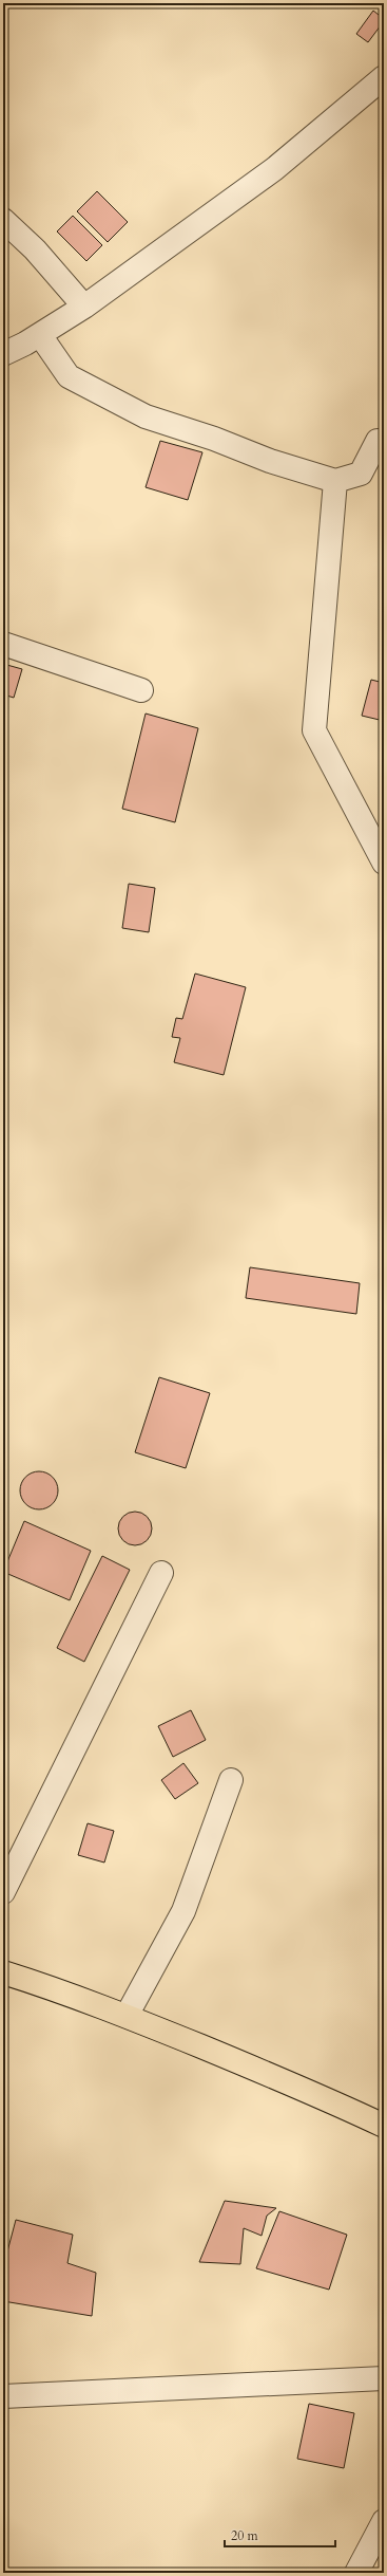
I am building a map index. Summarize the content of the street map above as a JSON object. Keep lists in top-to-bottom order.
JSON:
{
  "scale_bar": "20 m"
}
